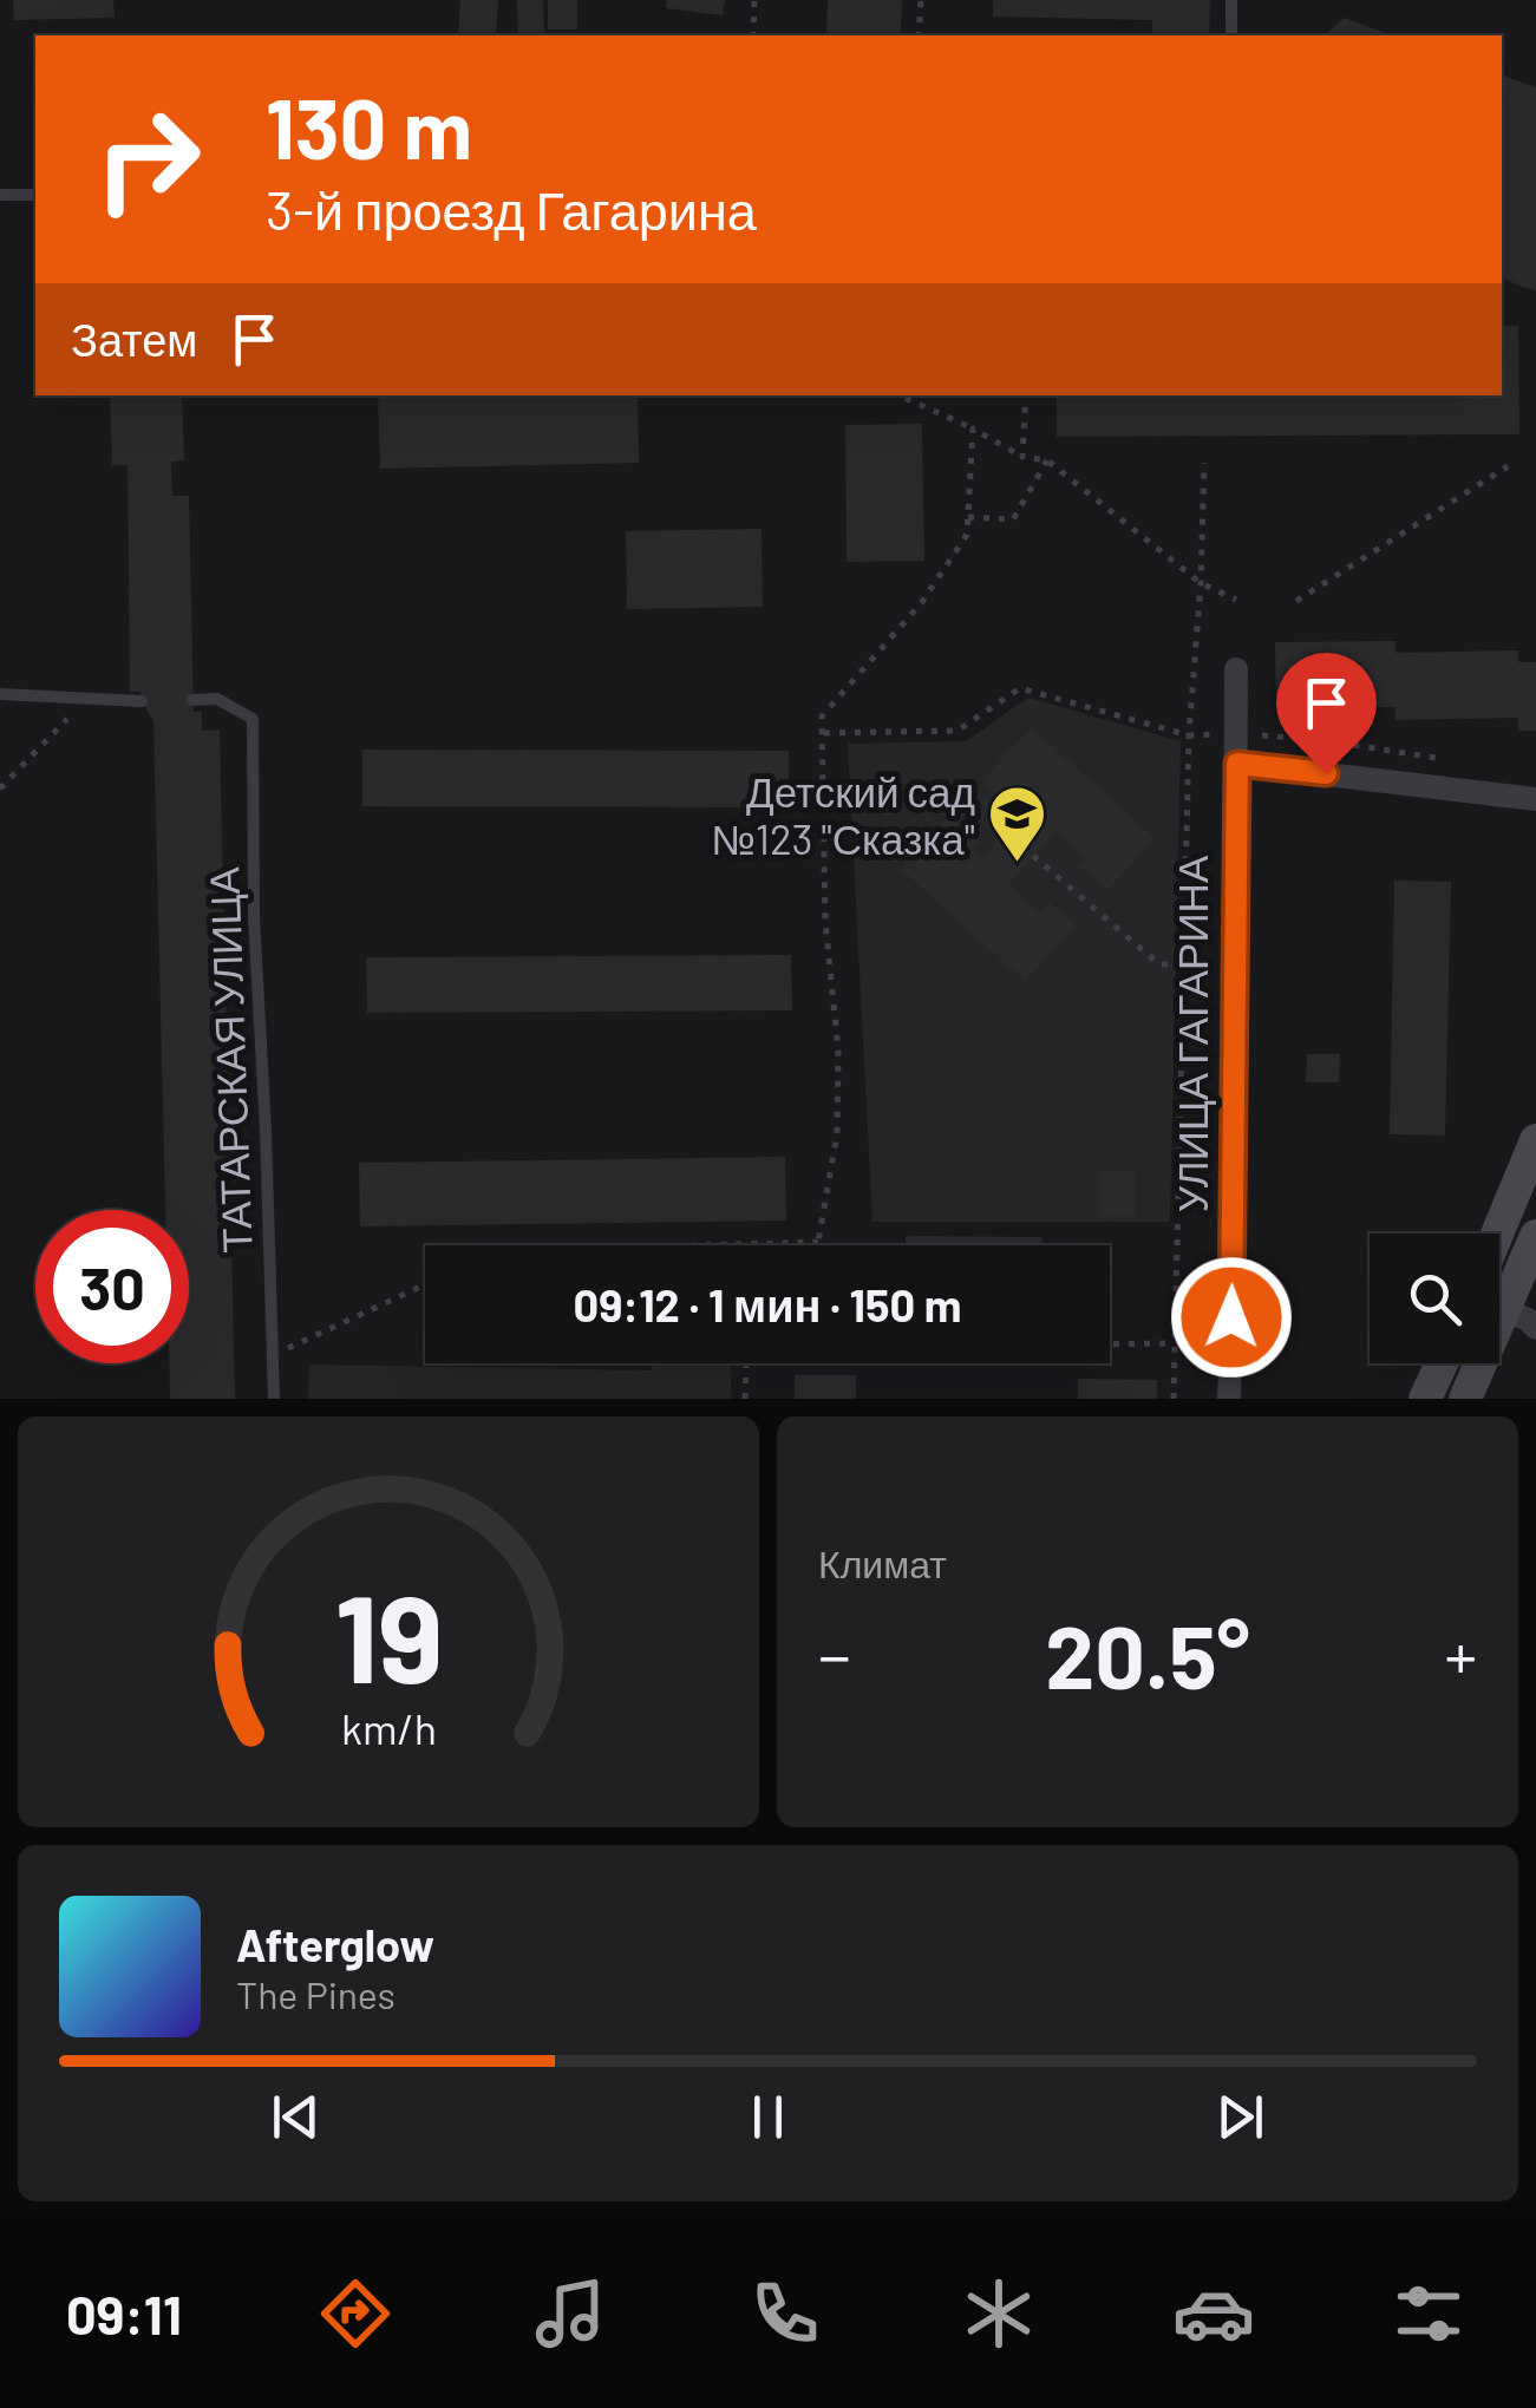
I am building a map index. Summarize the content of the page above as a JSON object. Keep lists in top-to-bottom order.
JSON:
{
  "streets": {
    "street": ["УЛИЦА ГАГАРИНА"],
    "lane": ["ТАТАРСКАЯ УЛИЦА"]
  },
  "places": {
    "school or university": ["Детский сад №123 \"Сказка\""]
  },
  "page": {
    "turn": ["130 m", "3-й проезд Гагарина"],
    "then": "Затем",
    "limit": "30",
    "trip": "09:12 · 1 мин · 150 m",
    "tile": "Климат",
    "heat": ["−", "20.5°", "+"],
    "song": ["Afterglow", "The Pines"],
    "tabs": "09:11",
    "gauge": ["19", "km/h"]
  }
}
